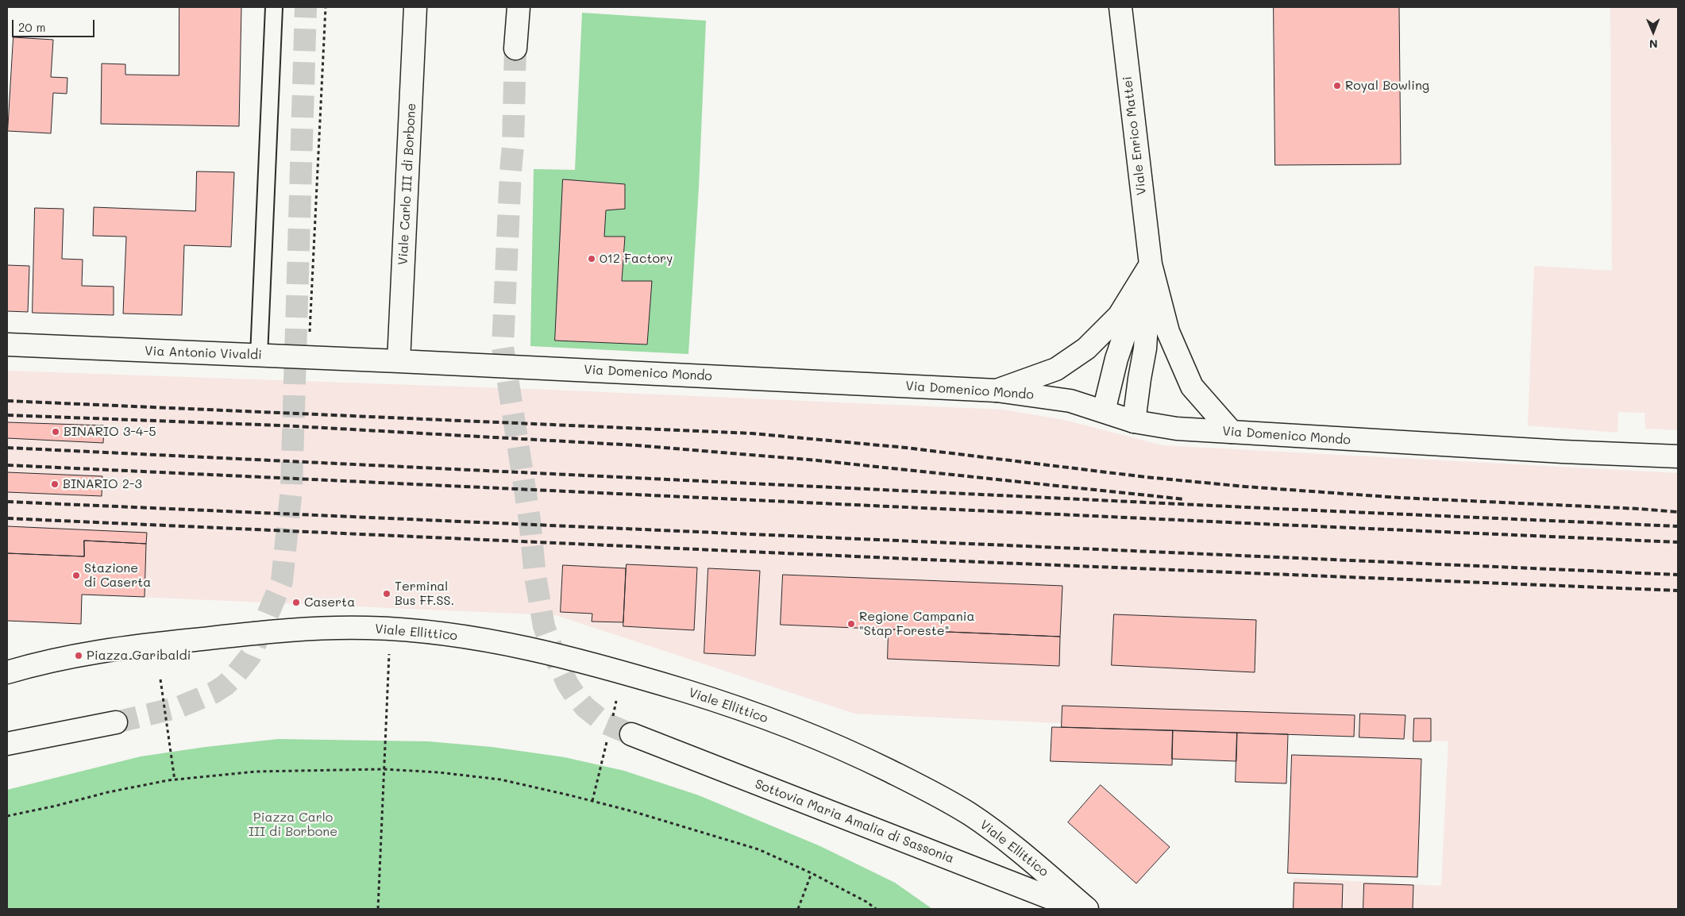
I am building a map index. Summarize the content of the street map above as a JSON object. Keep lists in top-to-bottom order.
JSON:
{
  "streets": {
    "street": [
      "Viale Enrico Mattei",
      "Viale Carlo III di Borbone",
      "Via Antonio Vivaldi",
      "Via Domenico Mondo",
      "Viale Ellittico",
      "Sottovia Maria Amalia di Sassonia"
    ]
  },
  "crossings": [
    ["Viale Enrico Mattei", "Via Domenico Mondo"],
    ["Viale Carlo III di Borbone", "Via Antonio Vivaldi"],
    ["Viale Carlo III di Borbone", "Via Domenico Mondo"],
    ["Via Antonio Vivaldi", "Via Domenico Mondo"]
  ],
  "parks": ["Piazza Carlo III di Borbone"],
  "places": [
    "Royal Bowling",
    "012 Factory",
    "BINARIO 3-4-5",
    "BINARIO 2-3",
    "Stazione di Caserta",
    "Terminal Bus FF.SS.",
    "Caserta",
    "Regione Campania \"Stap Foreste\"",
    "Piazza Garibaldi"
  ],
  "scale_bar": "20 m",
  "north": "bottom"
}
